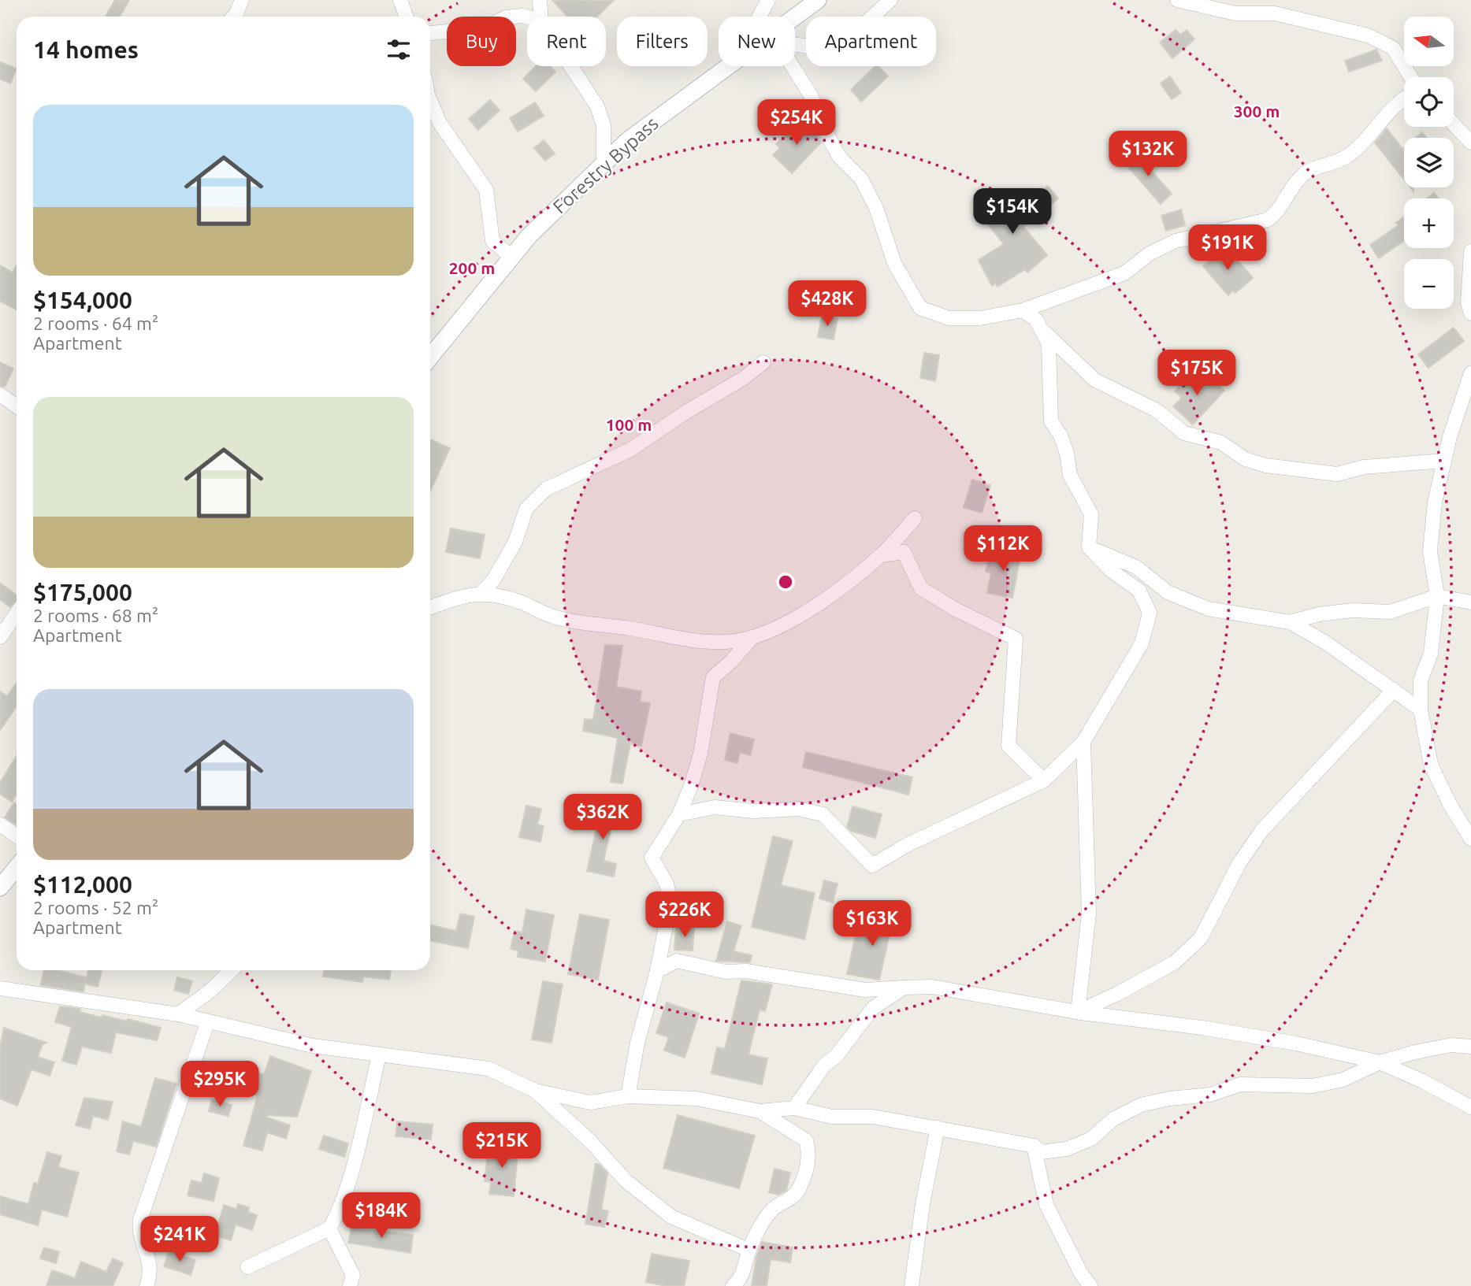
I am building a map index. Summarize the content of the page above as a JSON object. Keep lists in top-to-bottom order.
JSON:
{
  "streets": {
    "street": ["Forestry Bypass"]
  },
  "north": "left",
  "page": {
    "map_buttons": ["+", "−"],
    "chip": [
      "Buy",
      "Rent",
      "Filters",
      "New",
      "Apartment"
    ],
    "heading": "14 homes",
    "list": [
      {
        "name": "$154,000",
        "note": "2 rooms · 64 m² · Apartment"
      },
      {
        "name": "$175,000",
        "note": "2 rooms · 68 m² · Apartment"
      },
      {
        "name": "$112,000",
        "note": "2 rooms · 52 m² · Apartment"
      }
    ],
    "price": [
      "$254K",
      "$132K",
      "$154K",
      "$191K",
      "$428K",
      "$175K",
      "$112K",
      "$362K",
      "$226K",
      "$163K",
      "$295K",
      "$215K",
      "$184K",
      "$241K"
    ]
  },
  "rings": ["300 m", "200 m", "100 m"]
}
